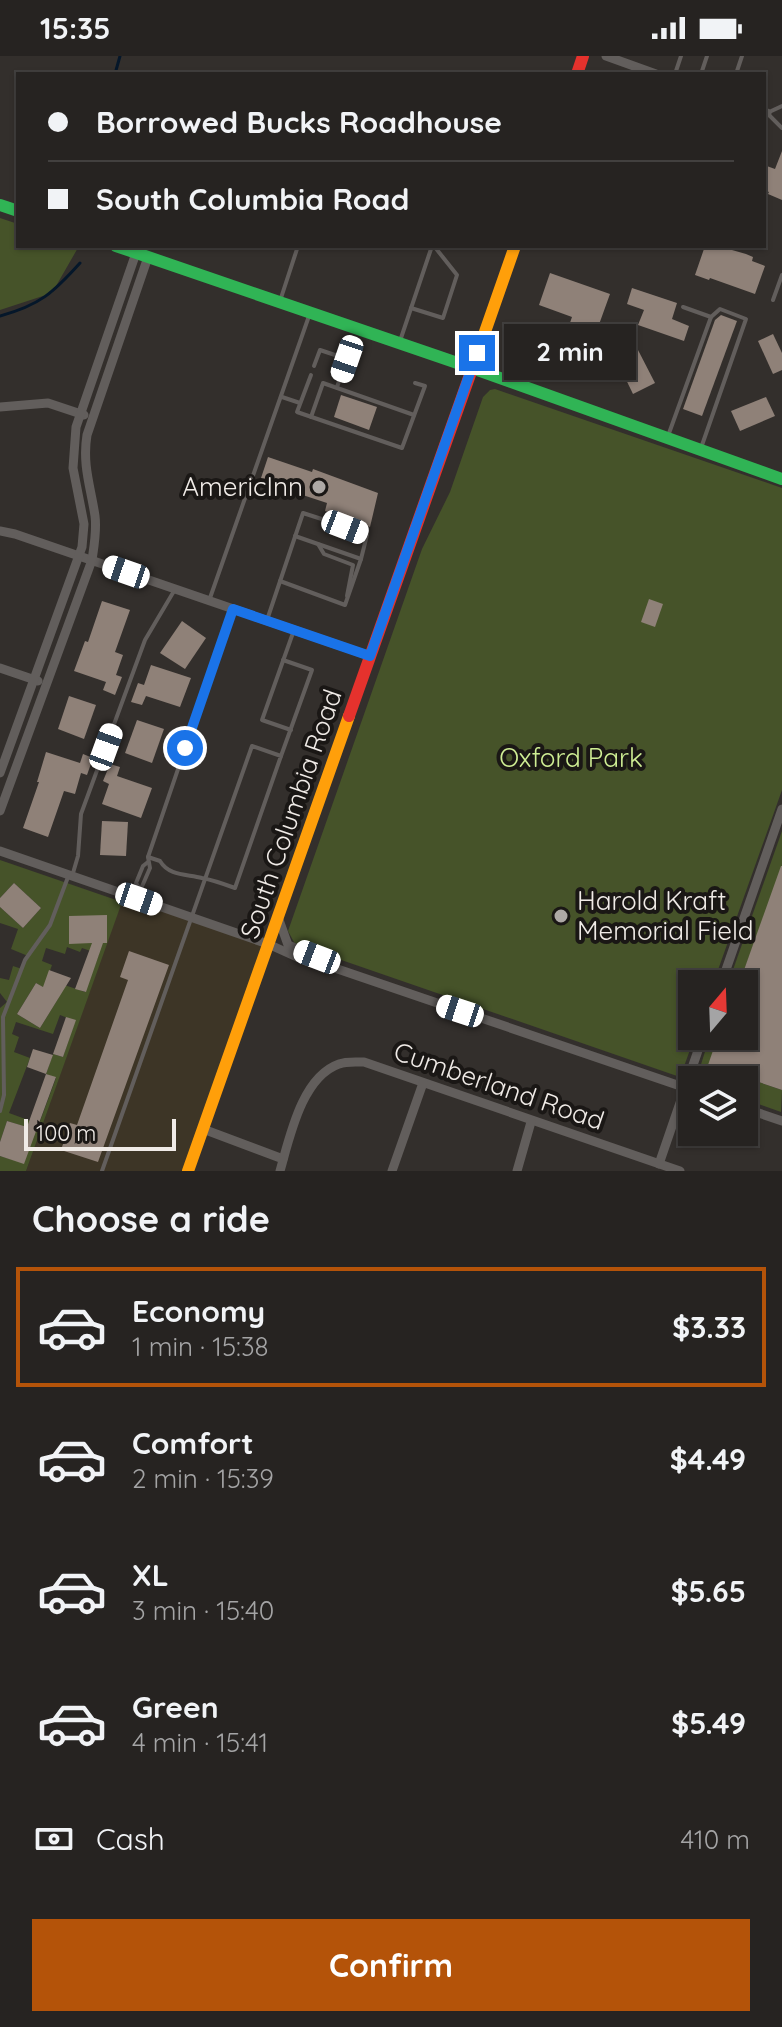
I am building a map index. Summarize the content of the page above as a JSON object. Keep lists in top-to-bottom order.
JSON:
{
  "streets": {
    "main road": ["South Columbia Road"],
    "street": ["Cumberland Road"]
  },
  "parks": ["Oxford Park"],
  "places": ["AmericInn", "Harold Kraft Memorial Field"],
  "scale_bar": "100 m",
  "north": "top",
  "page": {
    "status": "15:35",
    "banner": ["Borrowed Bucks Roadhouse", "South Columbia Road"],
    "bubble": "2 min",
    "scale": "100 m",
    "heading": "Choose a ride",
    "list": [
      {
        "name": "Economy",
        "note": "1 min · 15:38",
        "value": "$3.33"
      },
      {
        "name": "Comfort",
        "note": "2 min · 15:39",
        "value": "$4.49"
      },
      {
        "name": "XL",
        "note": "3 min · 15:40",
        "value": "$5.65"
      },
      {
        "name": "Green",
        "note": "4 min · 15:41",
        "value": "$5.49"
      }
    ],
    "pay": ["Cash", "410 m"],
    "buttons": "Confirm"
  }
}
